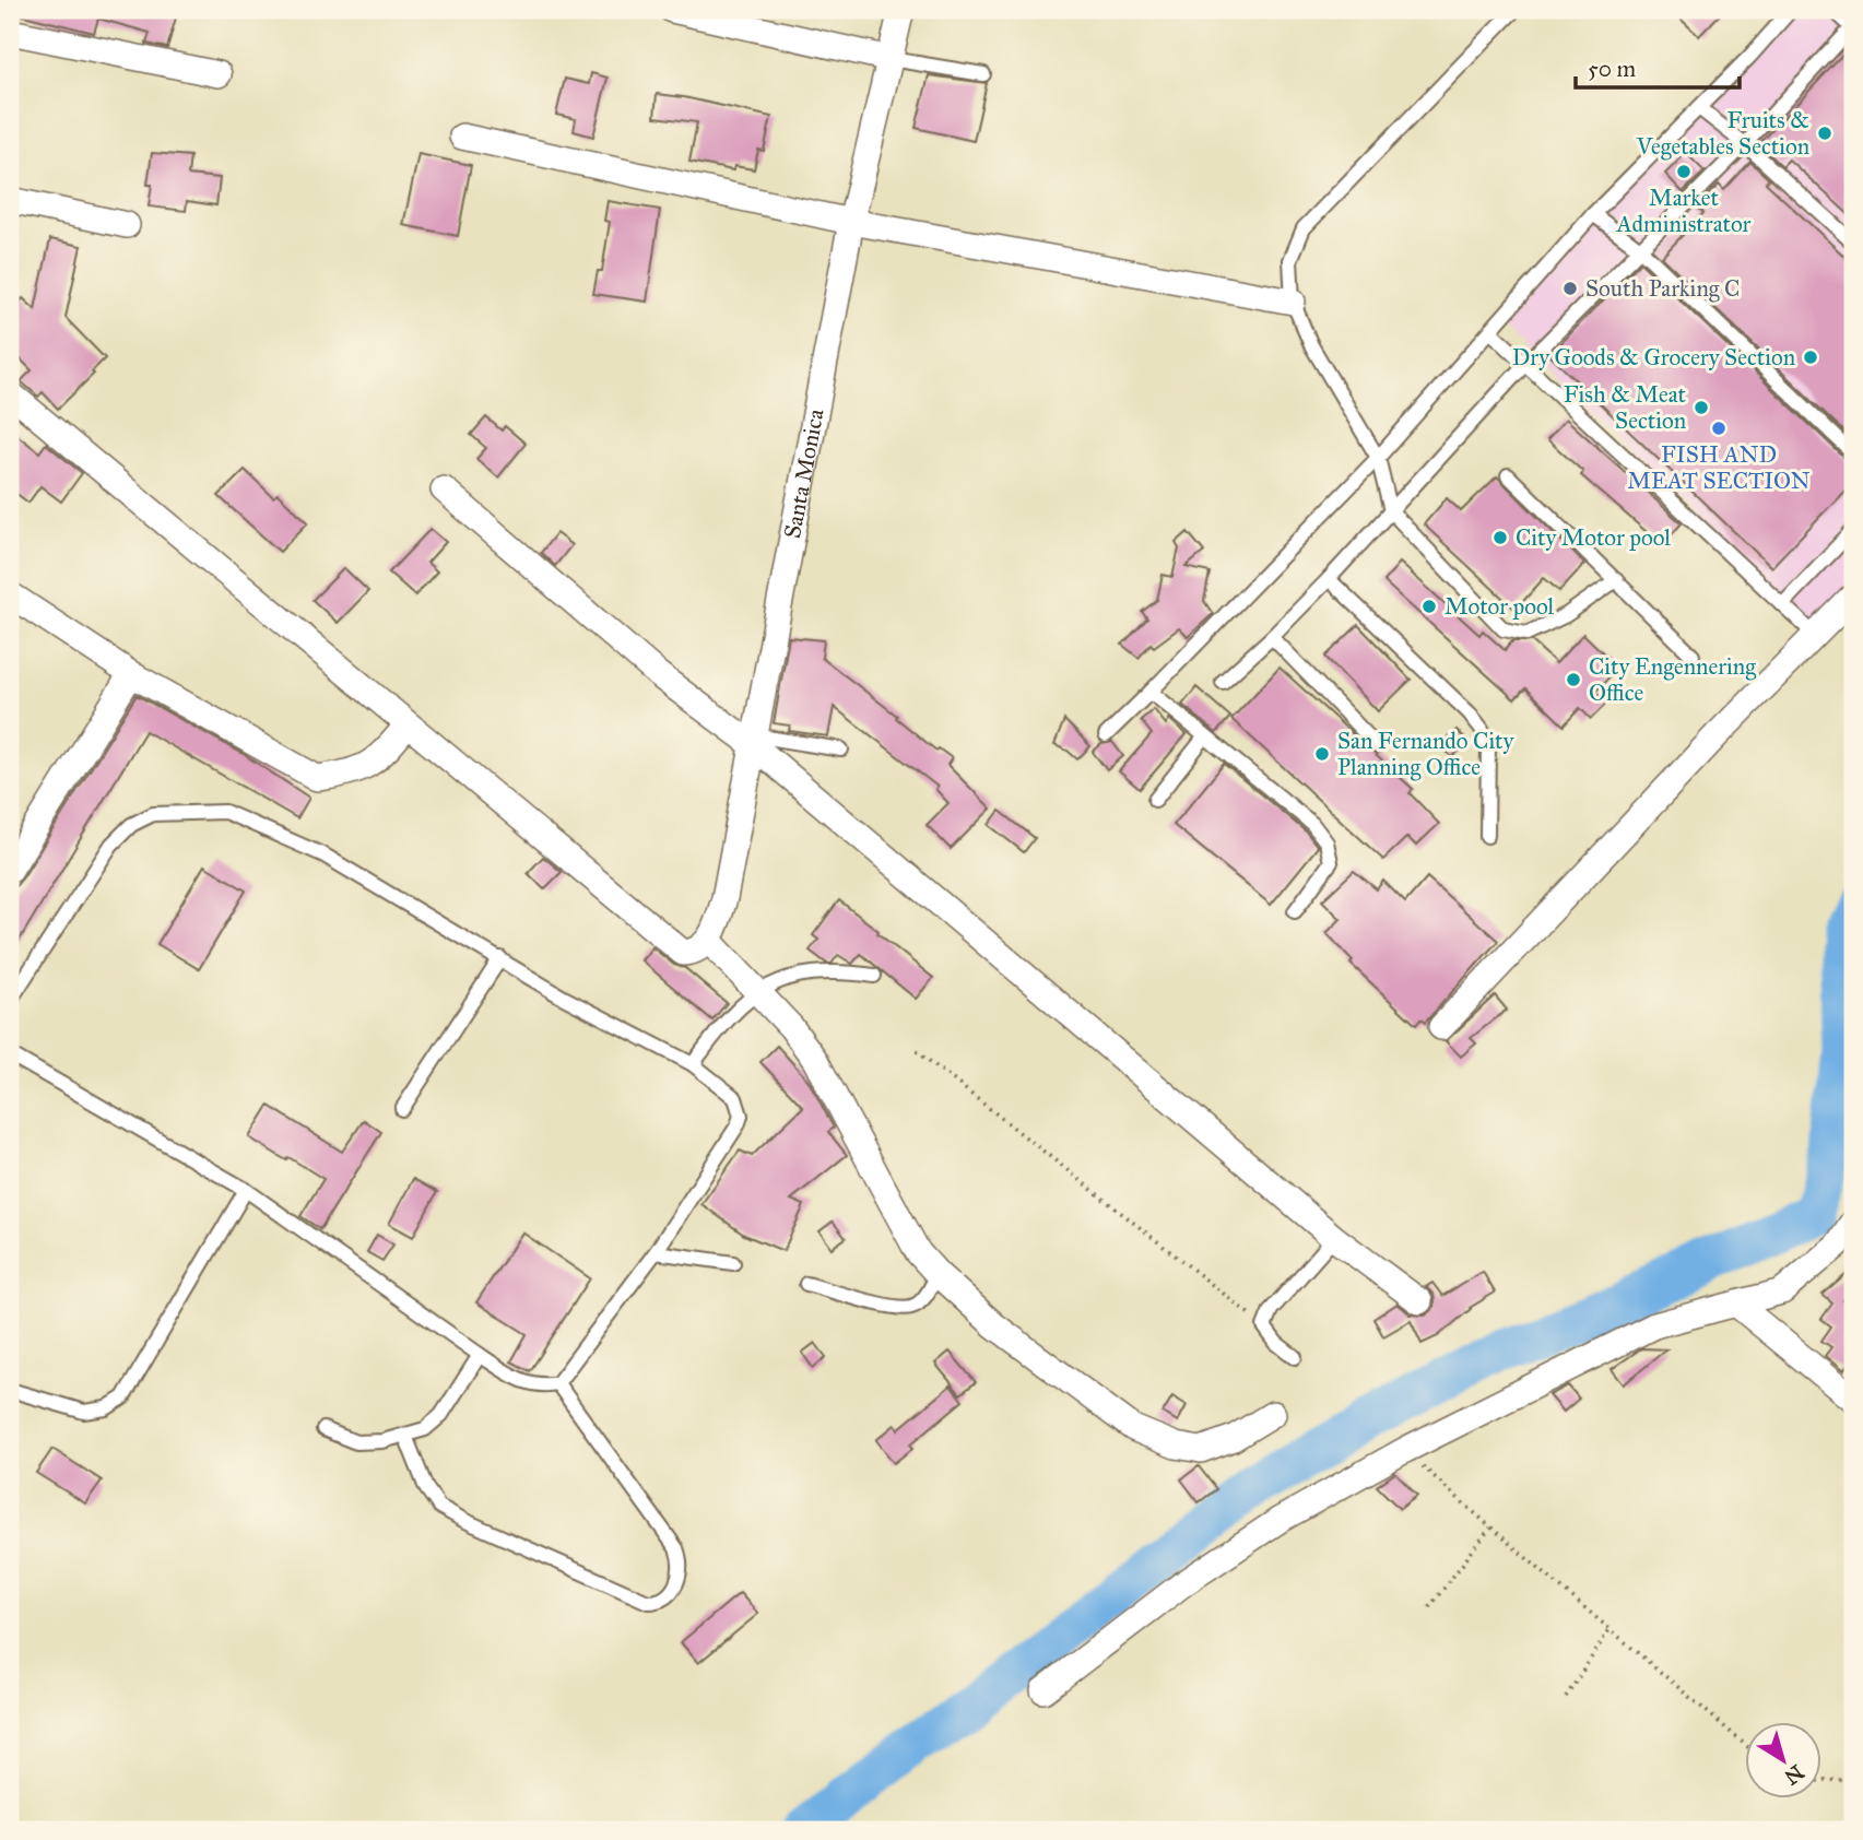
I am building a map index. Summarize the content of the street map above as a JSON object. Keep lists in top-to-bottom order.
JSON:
{
  "streets": {
    "street": ["Santa Monica"]
  },
  "places": [
    "Fruits & Vegetables Section",
    "Market Administrator",
    "South Parking C",
    "Dry Goods & Grocery Section",
    "Fish & Meat Section",
    "FISH AND MEAT SECTION",
    "City Motor pool",
    "Motor pool",
    "City Engennering Office",
    "San Fernando City Planning Office"
  ],
  "scale_bar": "50 m",
  "north": "bottom right"
}
